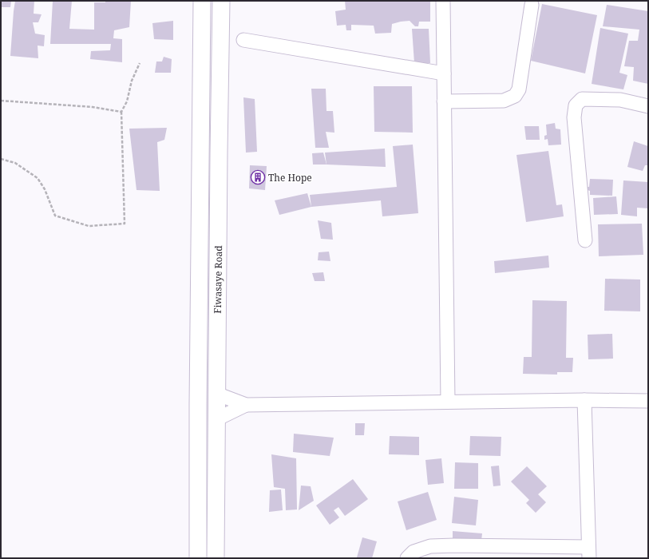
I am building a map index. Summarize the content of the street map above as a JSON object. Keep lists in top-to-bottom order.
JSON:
{
  "streets": {
    "main road": ["Fiwasaye Road"]
  },
  "places": {
    "building": ["The Hope"]
  }
}
